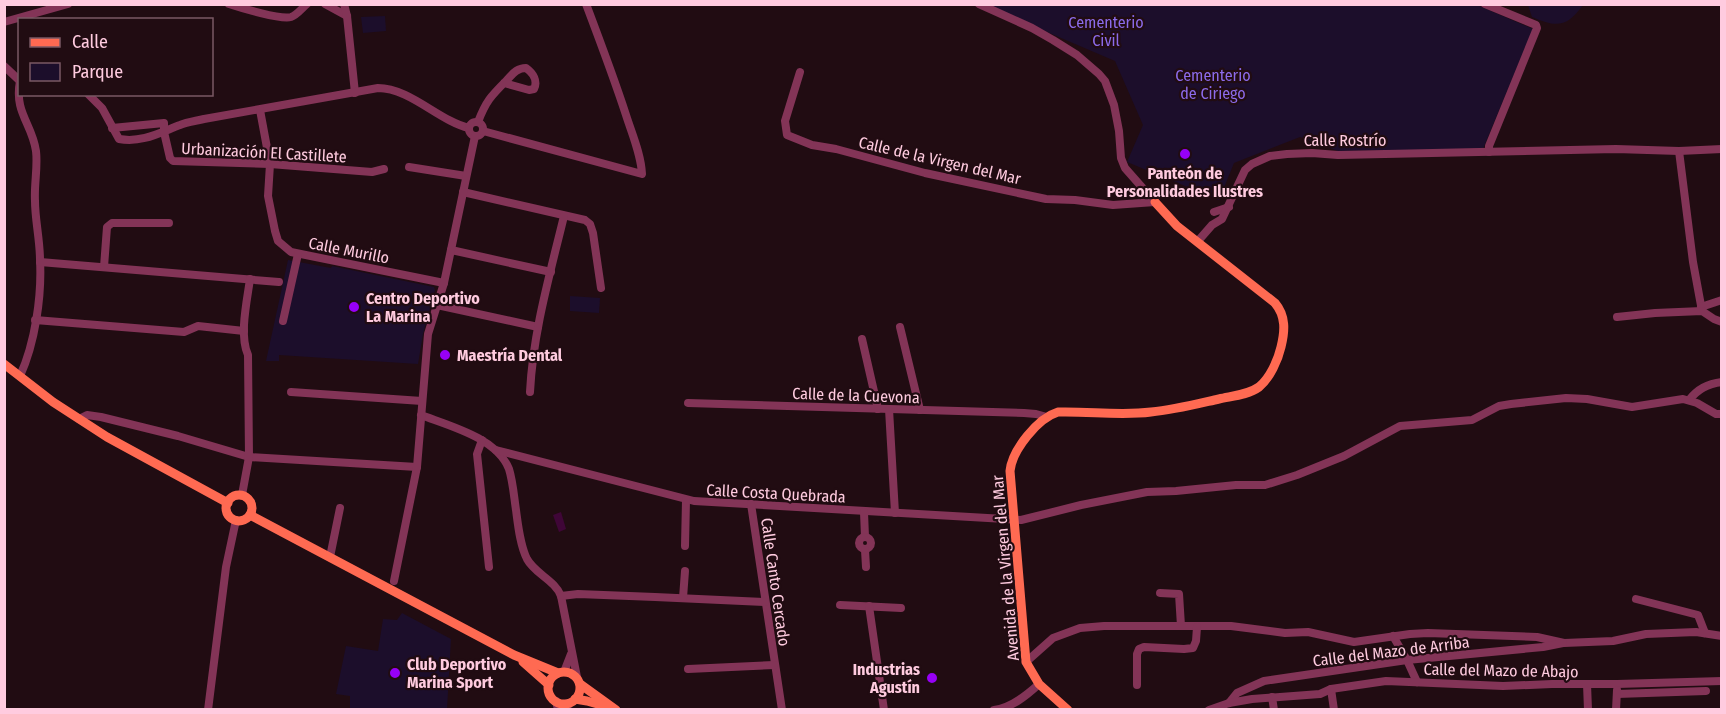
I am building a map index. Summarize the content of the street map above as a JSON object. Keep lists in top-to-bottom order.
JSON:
{
  "streets": {
    "main road": ["Avenida de la Virgen del Mar"],
    "street": [
      "Calle Rostrío",
      "Urbanización El Castillete",
      "Calle de la Virgen del Mar",
      "Calle Murillo",
      "Calle de la Cuevona",
      "Calle Costa Quebrada",
      "Calle Canto Cercado",
      "Calle del Mazo de Arriba",
      "Calle del Mazo de Abajo"
    ]
  },
  "crossings": [
    ["Urbanización El Castillete", "Calle Murillo"],
    ["Calle de la Cuevona", "Avenida de la Virgen del Mar"],
    ["Calle Costa Quebrada", "Avenida de la Virgen del Mar"],
    ["Calle Costa Quebrada", "Calle Canto Cercado"],
    ["Avenida de la Virgen del Mar", "Calle del Mazo de Arriba"],
    ["Calle del Mazo de Arriba", "Calle del Mazo de Abajo"]
  ],
  "parks": ["Cementerio Civil", "Cementerio de Ciriego"],
  "places": [
    "Panteón de Personalidades Ilustres",
    "Centro Deportivo La Marina",
    "Maestría Dental",
    "Club Deportivo Marina Sport",
    "Industrias Agustín"
  ],
  "legend": ["Calle", "Parque"]
}
